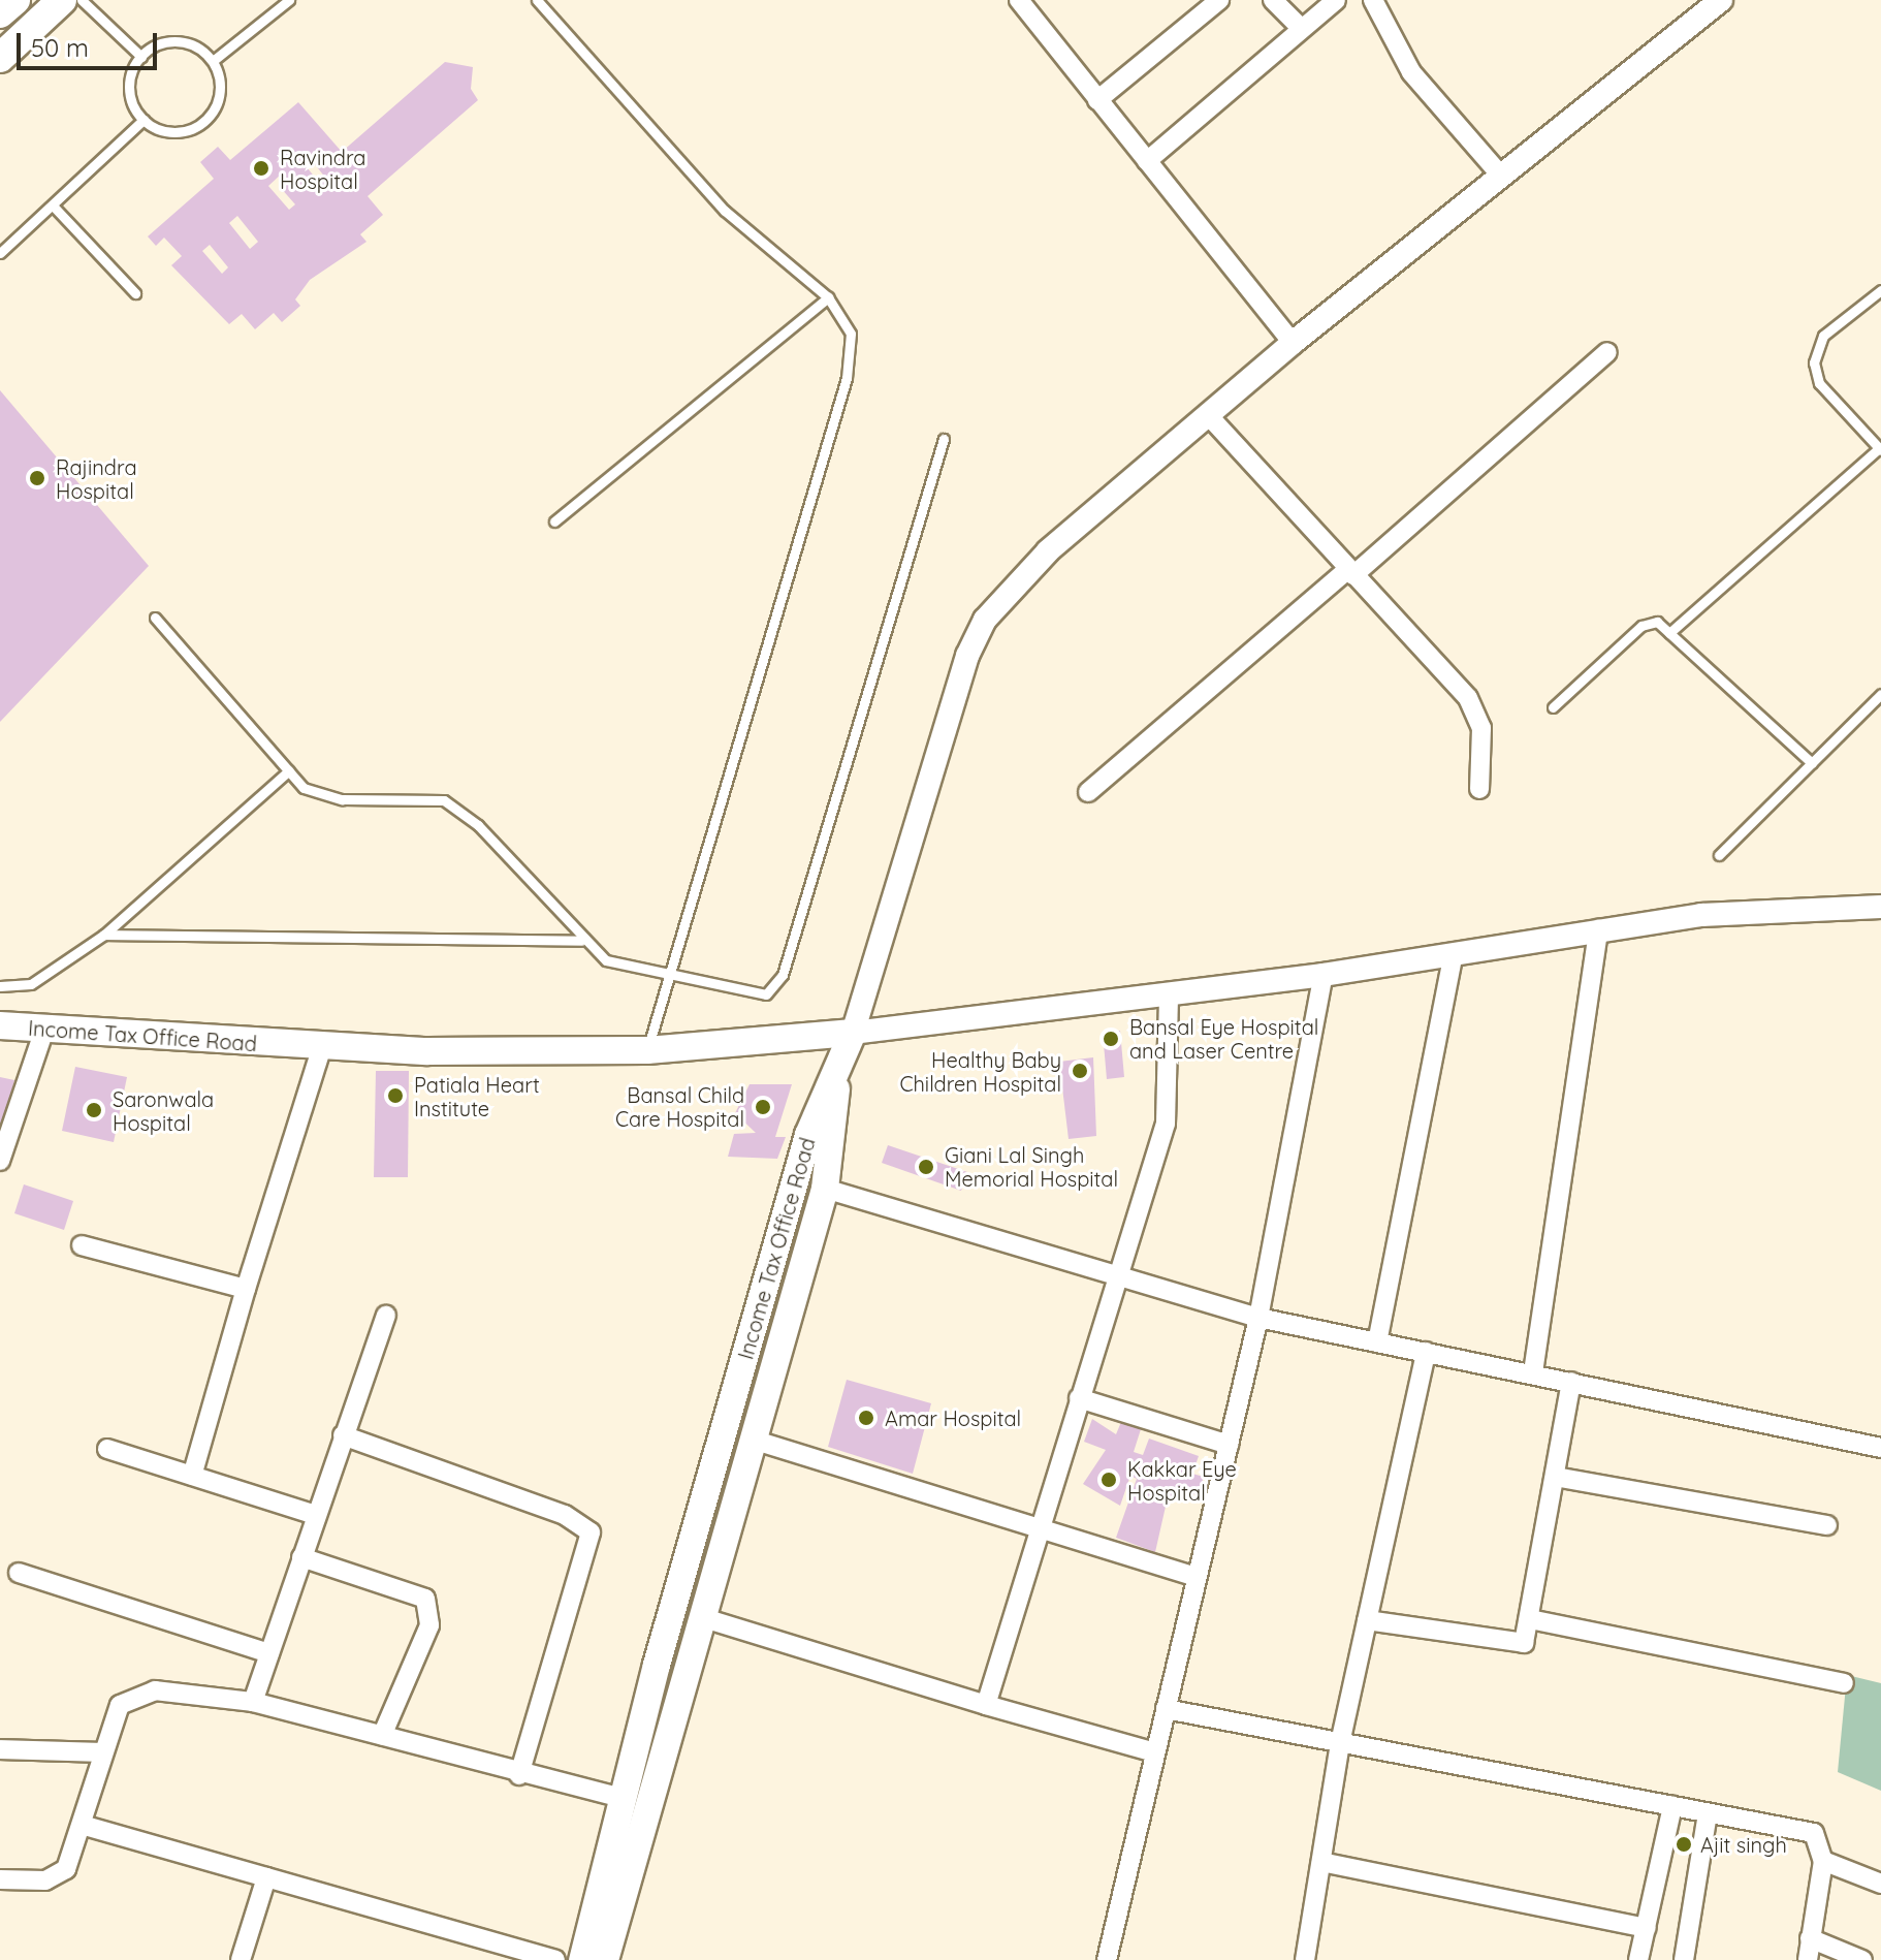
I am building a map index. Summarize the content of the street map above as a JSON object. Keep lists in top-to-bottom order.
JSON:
{
  "streets": {
    "main road": ["Income Tax Office Road"]
  },
  "places": [
    "Ravindra Hospital",
    "Rajindra Hospital",
    "Bansal Eye Hospital and Laser Centre",
    "Healthy Baby Children Hospital",
    "Patiala Heart Institute",
    "Bansal Child Care Hospital",
    "Saronwala Hospital",
    "Giani Lal Singh Memorial Hospital",
    "Amar Hospital",
    "Kakkar Eye Hospital",
    "Ajit singh"
  ],
  "scale_bar": "50 m"
}
